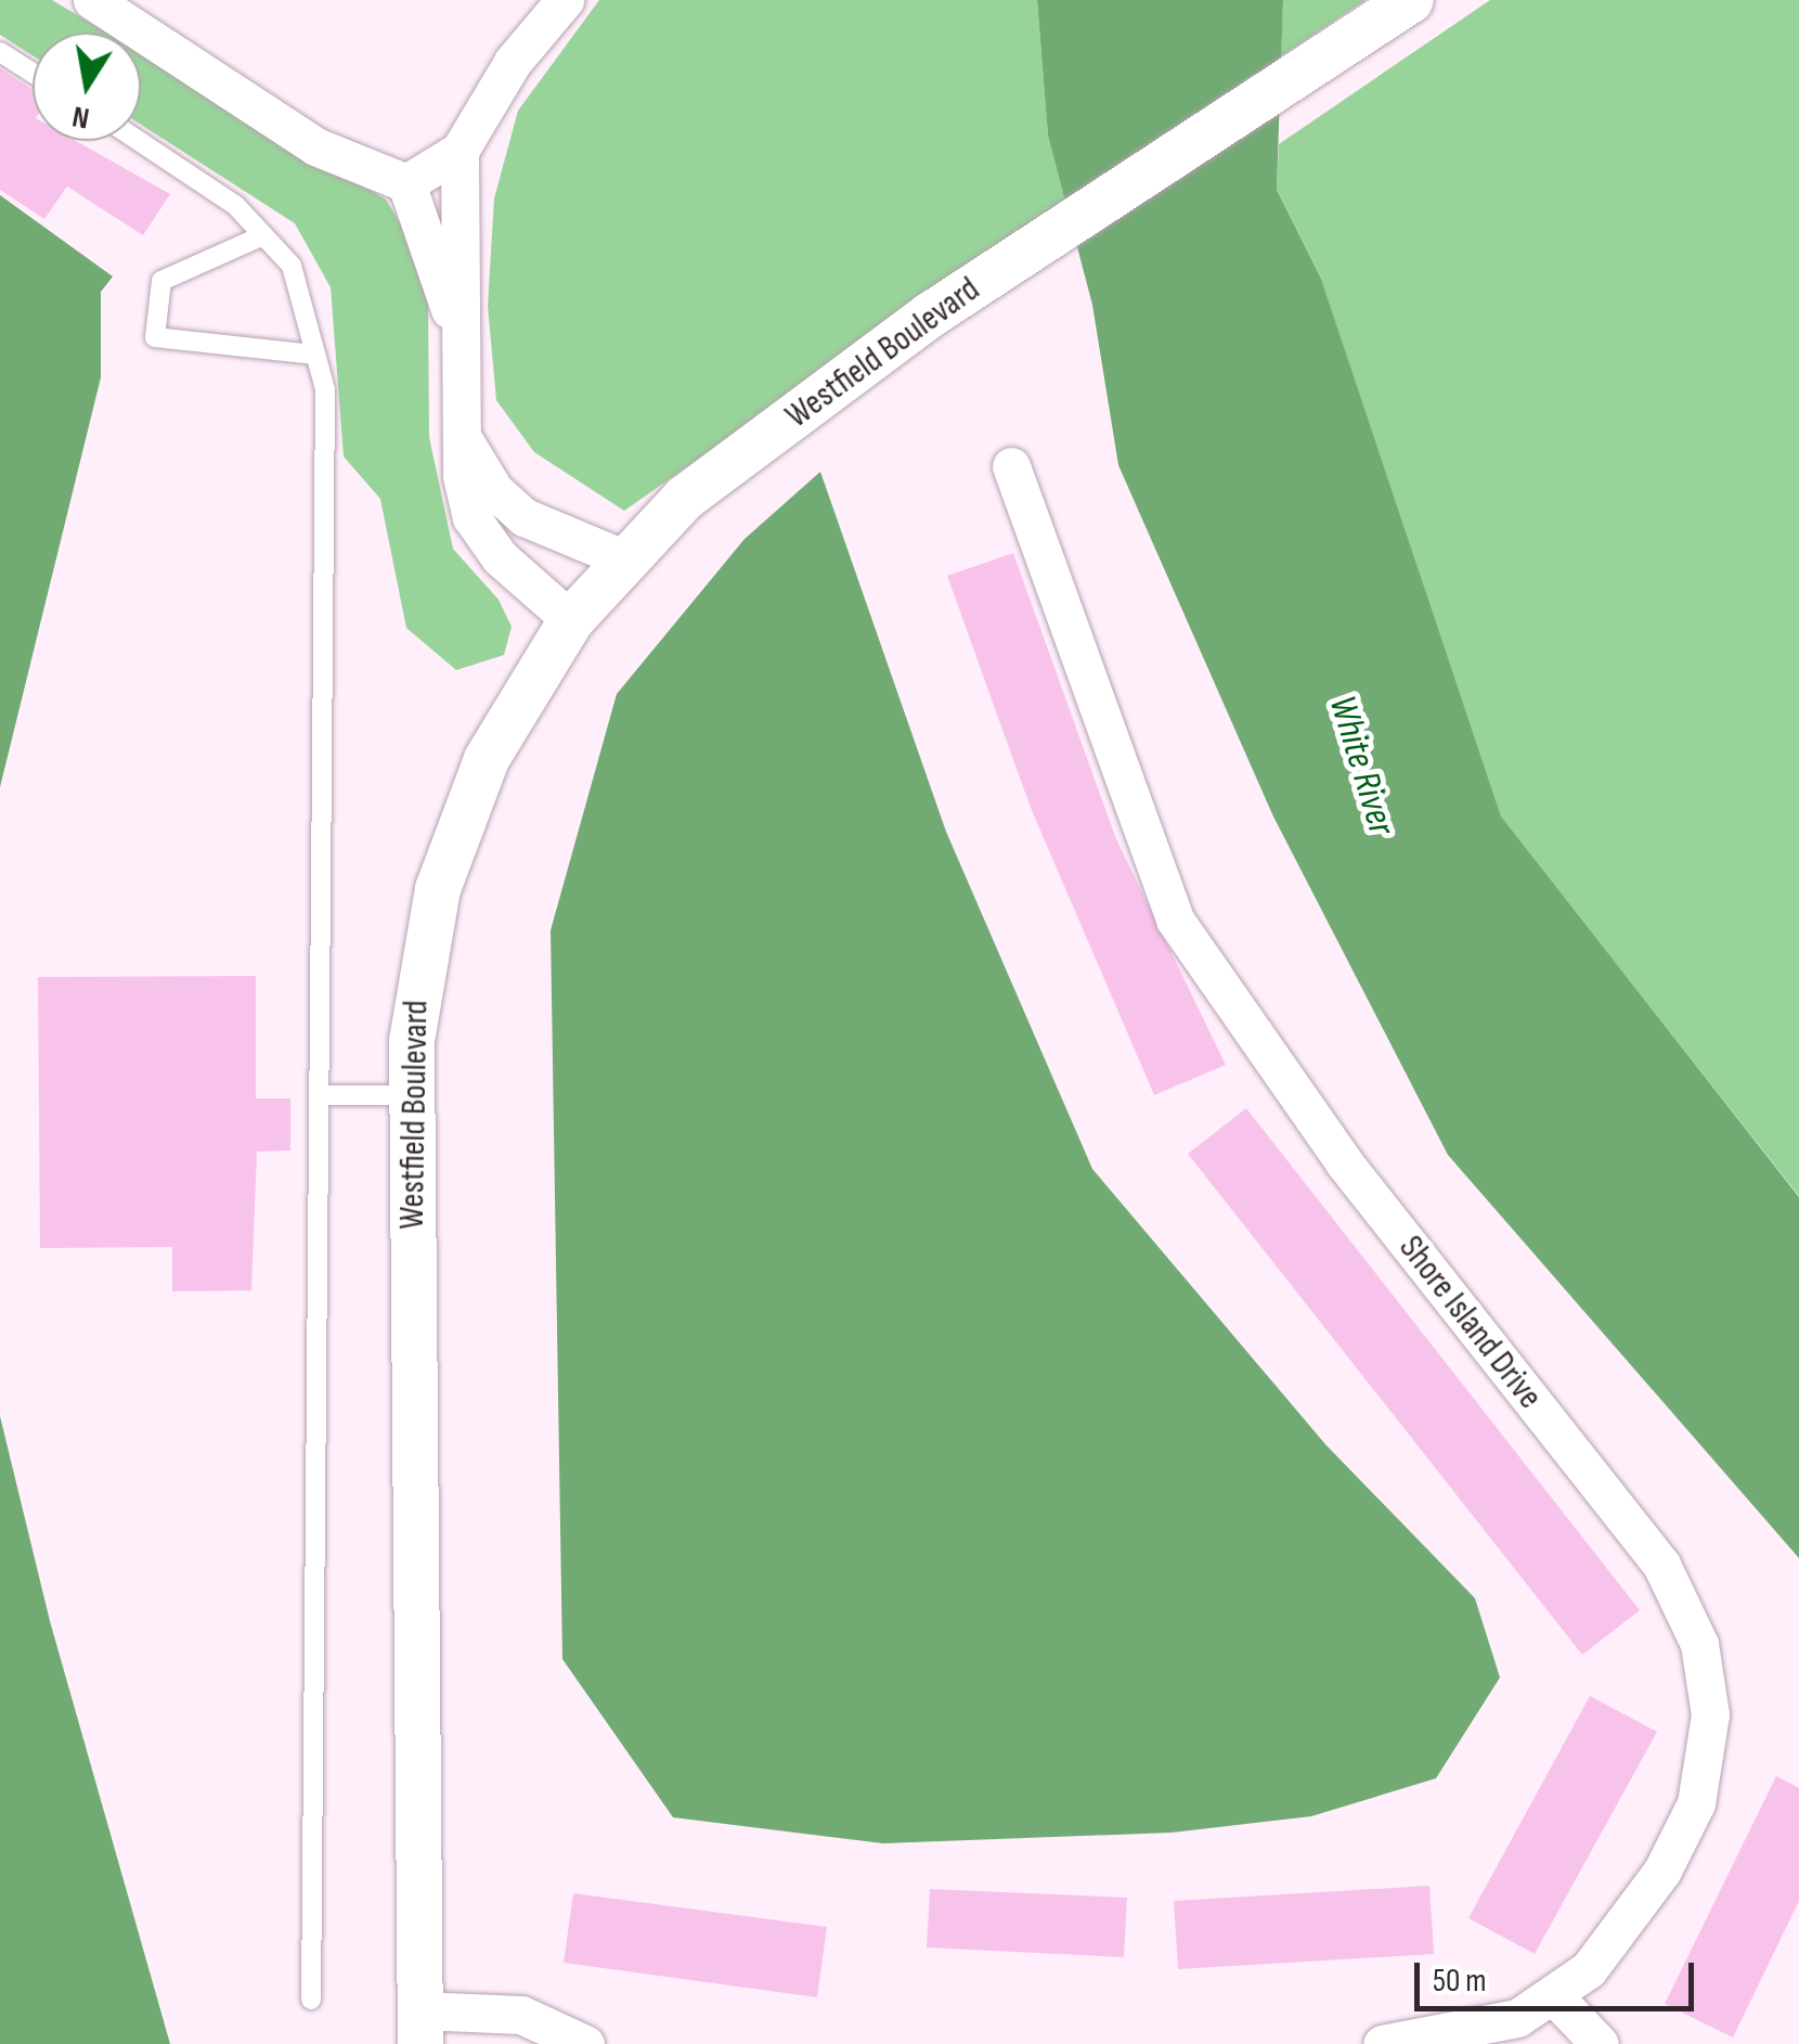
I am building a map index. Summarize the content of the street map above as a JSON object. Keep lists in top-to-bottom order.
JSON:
{
  "streets": {
    "street": ["Westfield Boulevard", "Shore Island Drive"]
  },
  "water": ["White River"],
  "scale_bar": "50 m",
  "north": "bottom"
}
